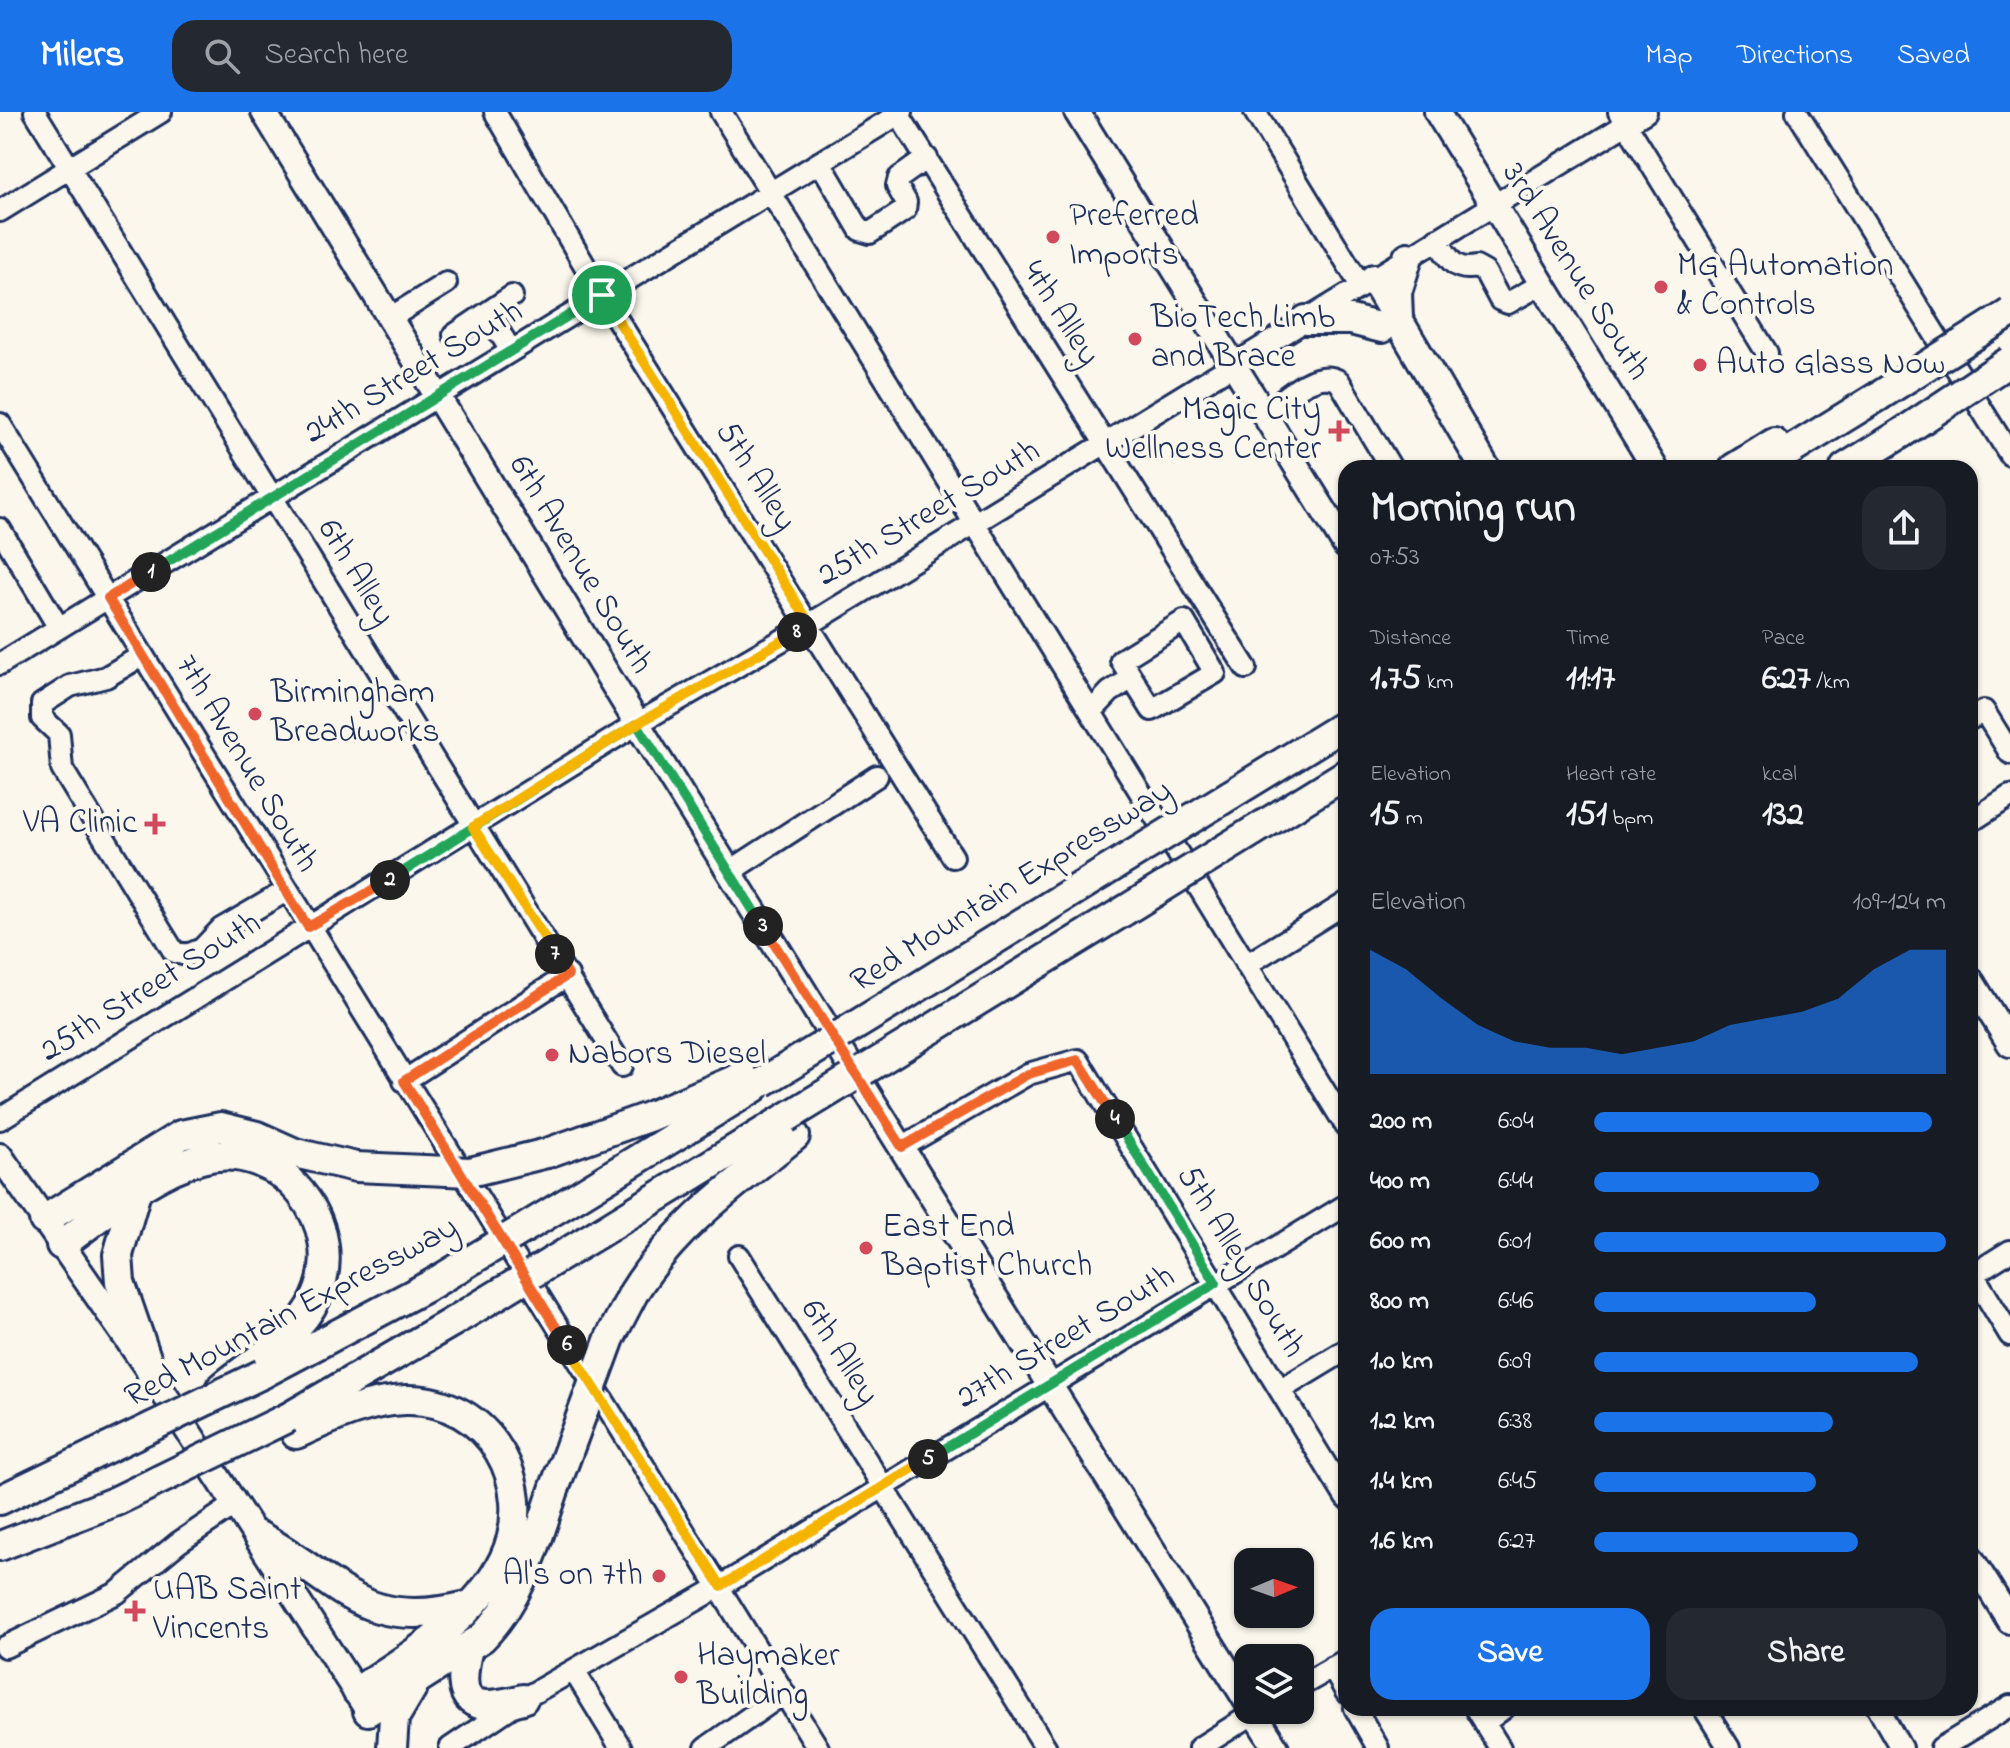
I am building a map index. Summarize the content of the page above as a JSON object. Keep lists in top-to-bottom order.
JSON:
{
  "streets": {
    "highway": ["Red Mountain Expressway"],
    "main road": ["3rd Avenue South", "6th Avenue South"],
    "street": [
      "4th Alley",
      "24th Street South",
      "5th Alley",
      "25th Street South",
      "6th Alley",
      "7th Avenue South",
      "5th Alley South",
      "27th Street South"
    ]
  },
  "crossings": [
    ["3rd Avenue South", "25th Street South"],
    ["4th Alley", "24th Street South"],
    ["4th Alley", "25th Street South"],
    ["24th Street South", "5th Alley"],
    ["24th Street South", "6th Avenue South"],
    ["24th Street South", "6th Alley"],
    ["24th Street South", "7th Avenue South"],
    ["5th Alley", "25th Street South"],
    ["25th Street South", "6th Avenue South"],
    ["25th Street South", "6th Alley"],
    ["25th Street South", "7th Avenue South"],
    ["6th Avenue South", "5th Alley South"],
    ["6th Avenue South", "27th Street South"],
    ["6th Alley", "27th Street South"],
    ["7th Avenue South", "27th Street South"],
    ["5th Alley South", "27th Street South"]
  ],
  "places": {
    "other": [
      "Preferred Imports",
      "MG Automation & Controls",
      "BioTech Limb and Brace",
      "Auto Glass Now",
      "Birmingham Breadworks",
      "Nabors Diesel",
      "East End Baptist Church",
      "Al's on 7th",
      "Haymaker Building"
    ],
    "health": ["Magic City Wellness Center", "VA Clinic", "UAB Saint Vincents"]
  },
  "north": "right",
  "page": {
    "header": "Milers",
    "search": "Search here",
    "nav": ["Map", "Directions", "Saved"],
    "heading": ["Morning run", "07:53"],
    "pins": [
      "1",
      "8",
      "2",
      "3",
      "7",
      "4",
      "6",
      "5"
    ],
    "stats": [
      ["Distance", "1.75 km"],
      ["Time", "11:17"],
      ["Pace", "6:27 /km"],
      ["Elevation", "15 m"],
      ["Heart rate", "151 bpm"],
      ["kcal", "132"]
    ],
    "chart": ["Elevation", "109–124 m"],
    "list": [
      {
        "name": "200 m",
        "note": "6:04"
      },
      {
        "name": "400 m",
        "note": "6:44"
      },
      {
        "name": "600 m",
        "note": "6:01"
      },
      {
        "name": "800 m",
        "note": "6:46"
      },
      {
        "name": "1.0 km",
        "note": "6:09"
      },
      {
        "name": "1.2 km",
        "note": "6:38"
      },
      {
        "name": "1.4 km",
        "note": "6:45"
      },
      {
        "name": "1.6 km",
        "note": "6:27"
      }
    ],
    "buttons": ["Save", "Share"]
  }
}
